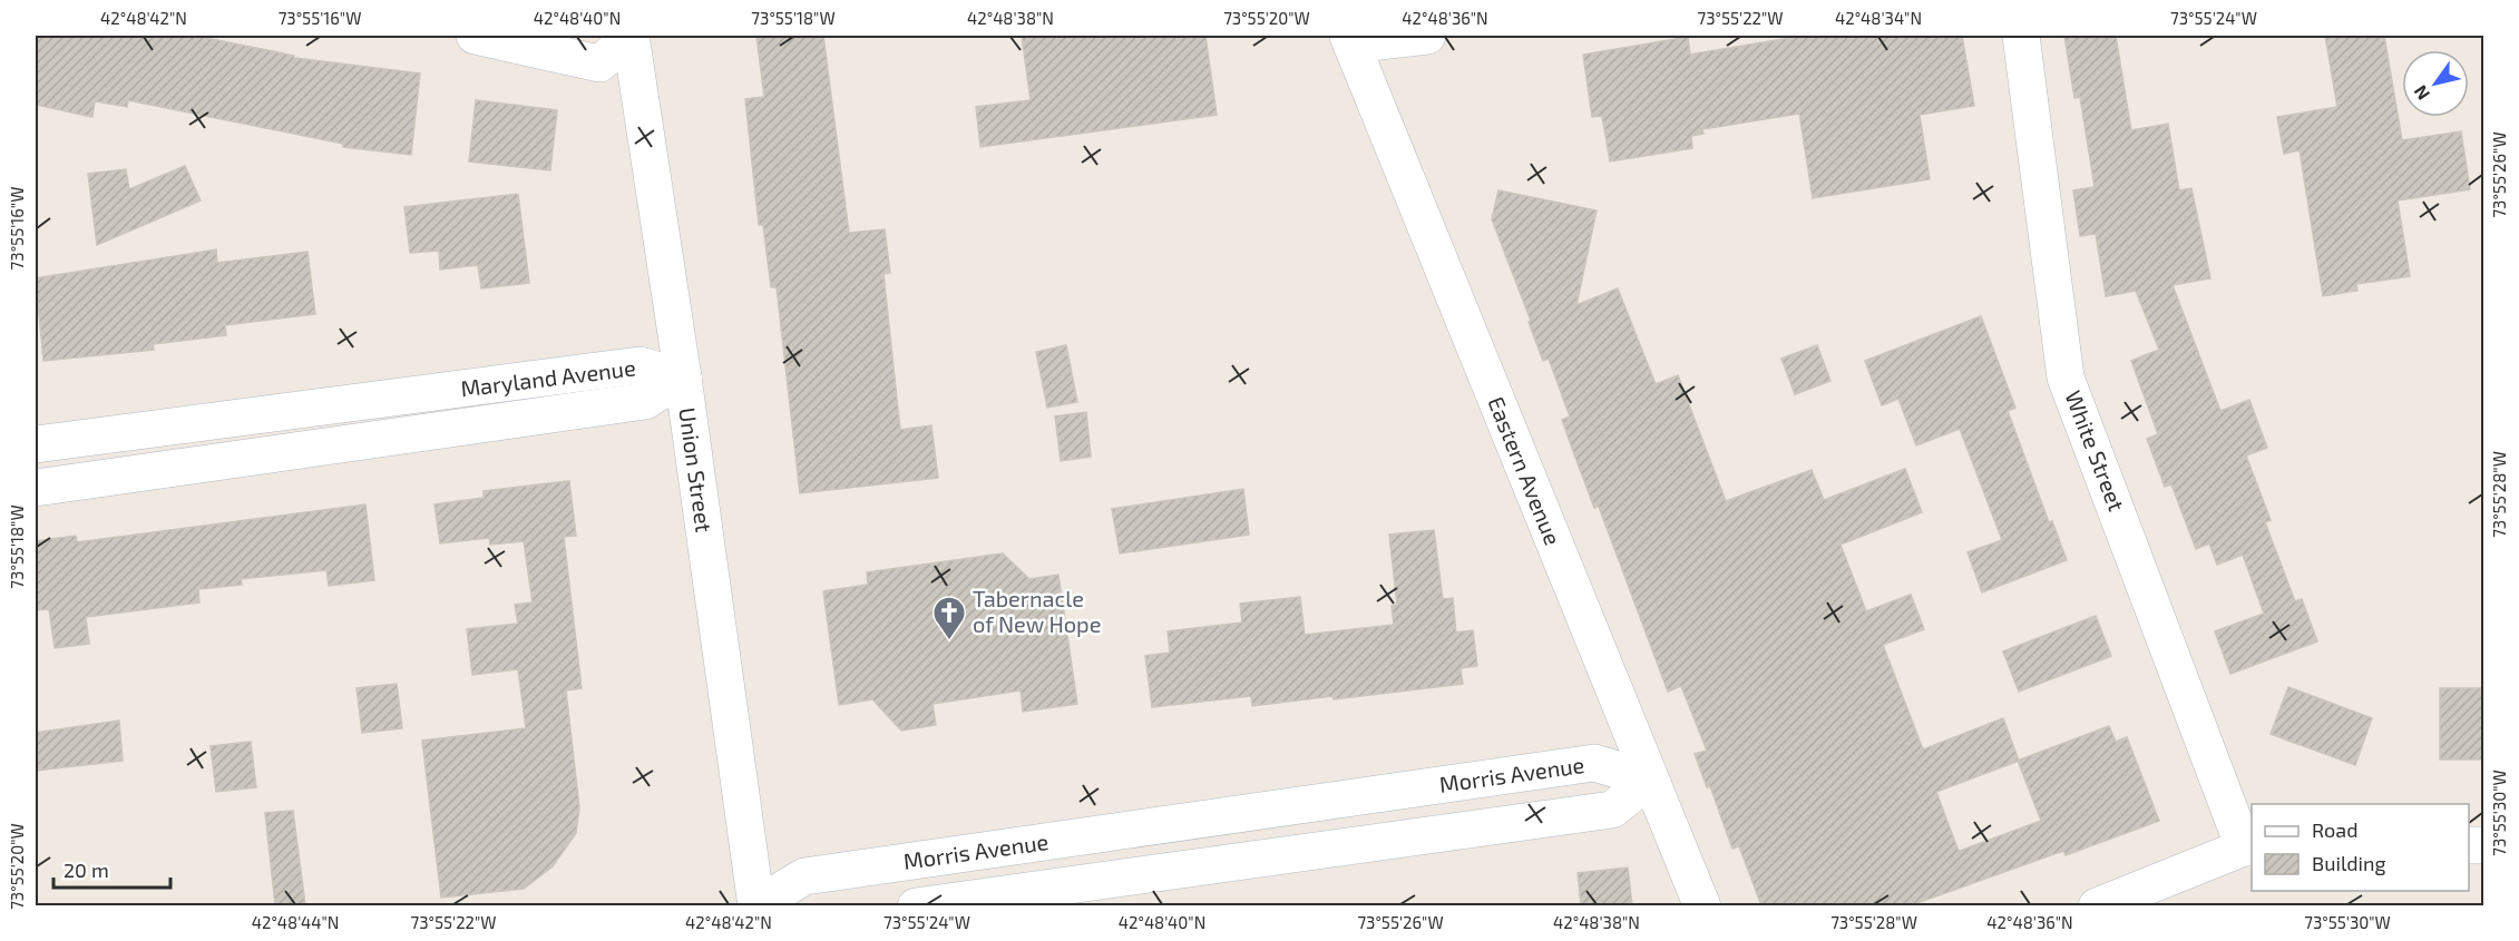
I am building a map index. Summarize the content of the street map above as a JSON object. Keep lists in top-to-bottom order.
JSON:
{
  "streets": {
    "street": [
      "Maryland Avenue",
      "White Street",
      "Union Street",
      "Eastern Avenue",
      "Morris Avenue"
    ]
  },
  "crossings": [
    ["Maryland Avenue", "Union Street"],
    ["Union Street", "Morris Avenue"],
    ["Eastern Avenue", "Morris Avenue"]
  ],
  "places": {
    "church": ["Tabernacle of New Hope"]
  },
  "legend": ["Road", "Building"],
  "scale_bar": "20 m",
  "north": "bottom left",
  "coordinates": [
    "42°48'42\"N",
    "73°55'16\"W",
    "42°48'40\"N",
    "73°55'18\"W",
    "42°48'38\"N",
    "73°55'20\"W",
    "42°48'36\"N",
    "73°55'22\"W",
    "42°48'34\"N",
    "73°55'24\"W",
    "73°55'26\"W",
    "73°55'28\"W",
    "73°55'30\"W",
    "42°48'44\"N"
  ]
}
